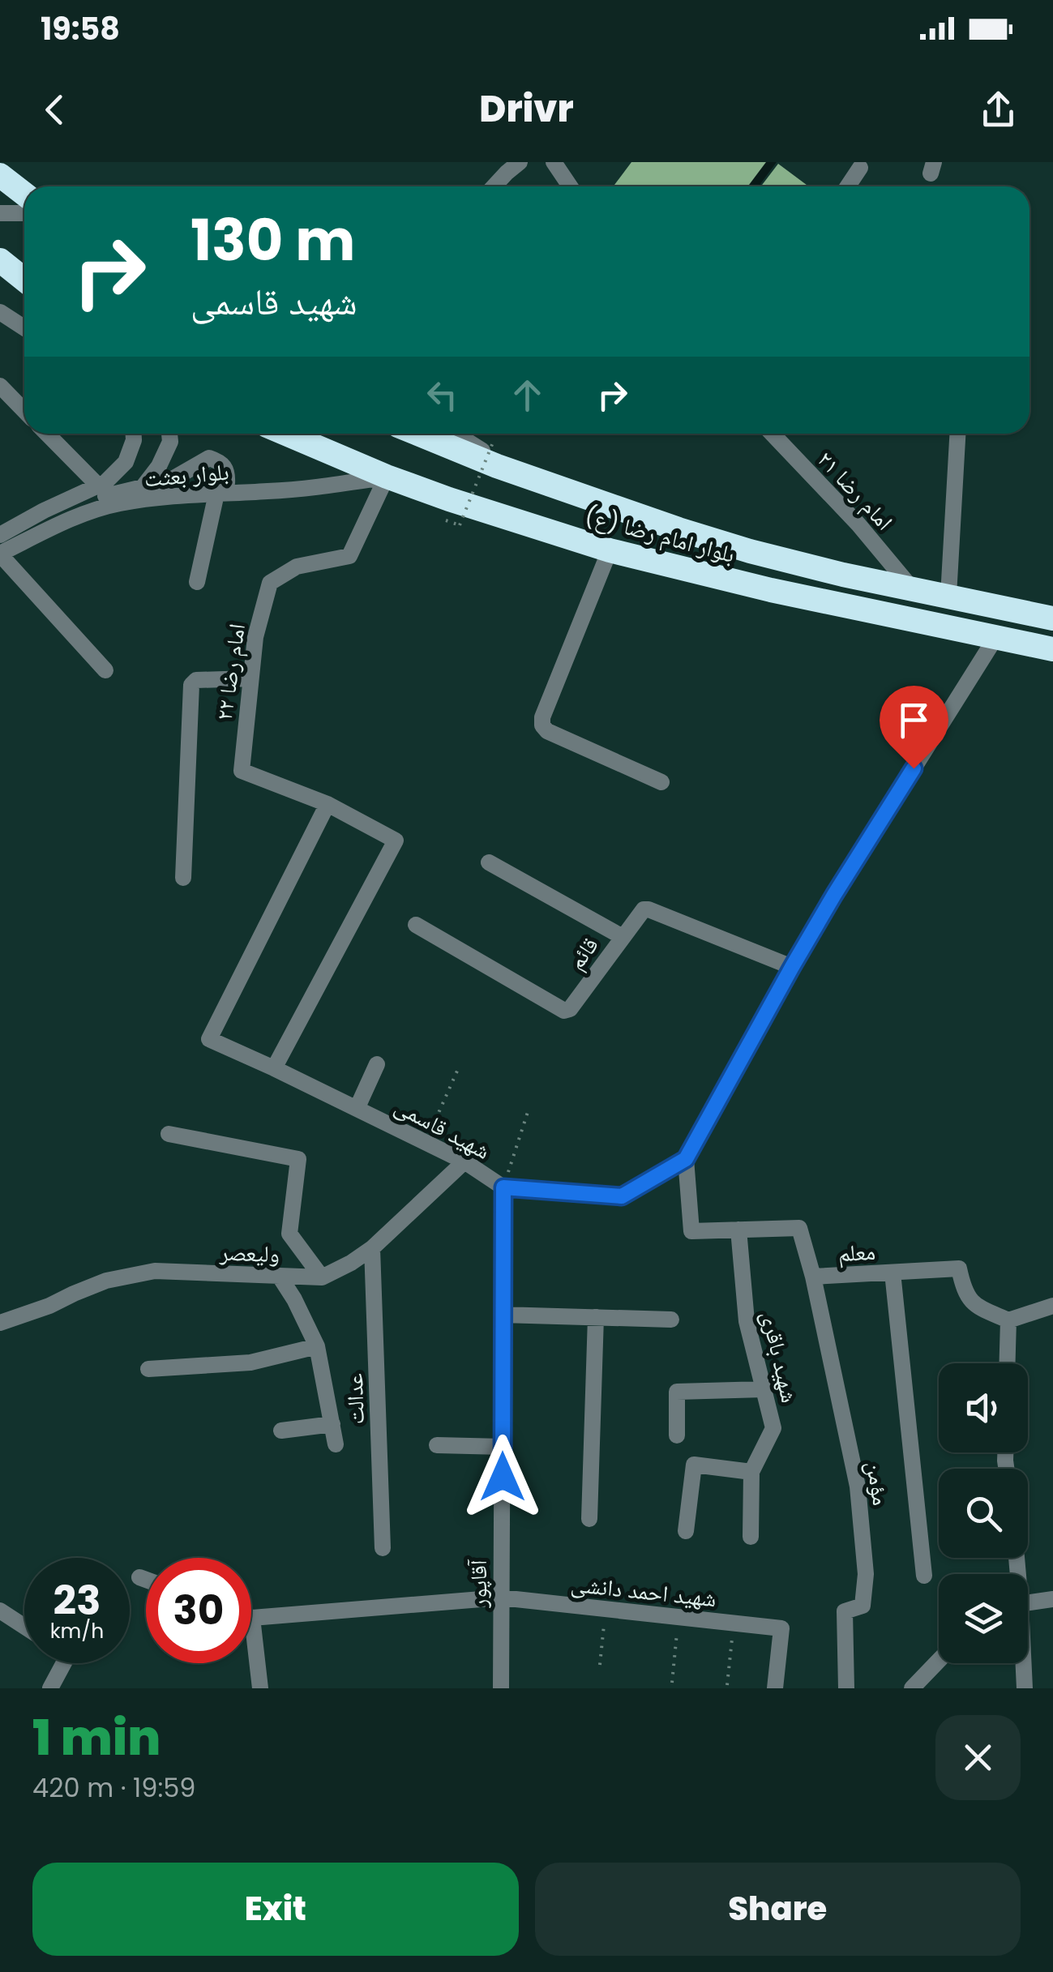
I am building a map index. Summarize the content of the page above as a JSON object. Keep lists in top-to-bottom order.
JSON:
{
  "streets": {
    "highway": ["بلوار امام رضا (ع)"],
    "street": [
      "بلوار بعثت",
      "امام رضا ۲۱",
      "امام رضا ۲۲",
      "قائم",
      "شهید قاسمی",
      "معلم",
      "ولیعصر",
      "شهید باقری",
      "عدالت",
      "مؤمن",
      "آقاپور",
      "شهید احمد دانشی"
    ]
  },
  "crossings": [
    ["بلوار بعثت", "بلوار امام رضا (ع)"],
    ["بلوار بعثت", "امام رضا ۲۲"],
    ["امام رضا ۲۱", "بلوار امام رضا (ع)"],
    ["بلوار امام رضا (ع)", "امام رضا ۲۲"],
    ["امام رضا ۲۲", "شهید قاسمی"],
    ["شهید قاسمی", "معلم"],
    ["شهید قاسمی", "آقاپور"],
    ["معلم", "شهید باقری"],
    ["معلم", "مؤمن"],
    ["آقاپور", "شهید احمد دانشی"]
  ],
  "page": {
    "status": "19:58",
    "header": "Drivr",
    "turn": ["130 m", "شهید قاسمی"],
    "speed": "23 km/h",
    "limit": "30",
    "heading": ["1 min", "420 m · 19:59"],
    "buttons": ["Exit", "Share"]
  }
}
